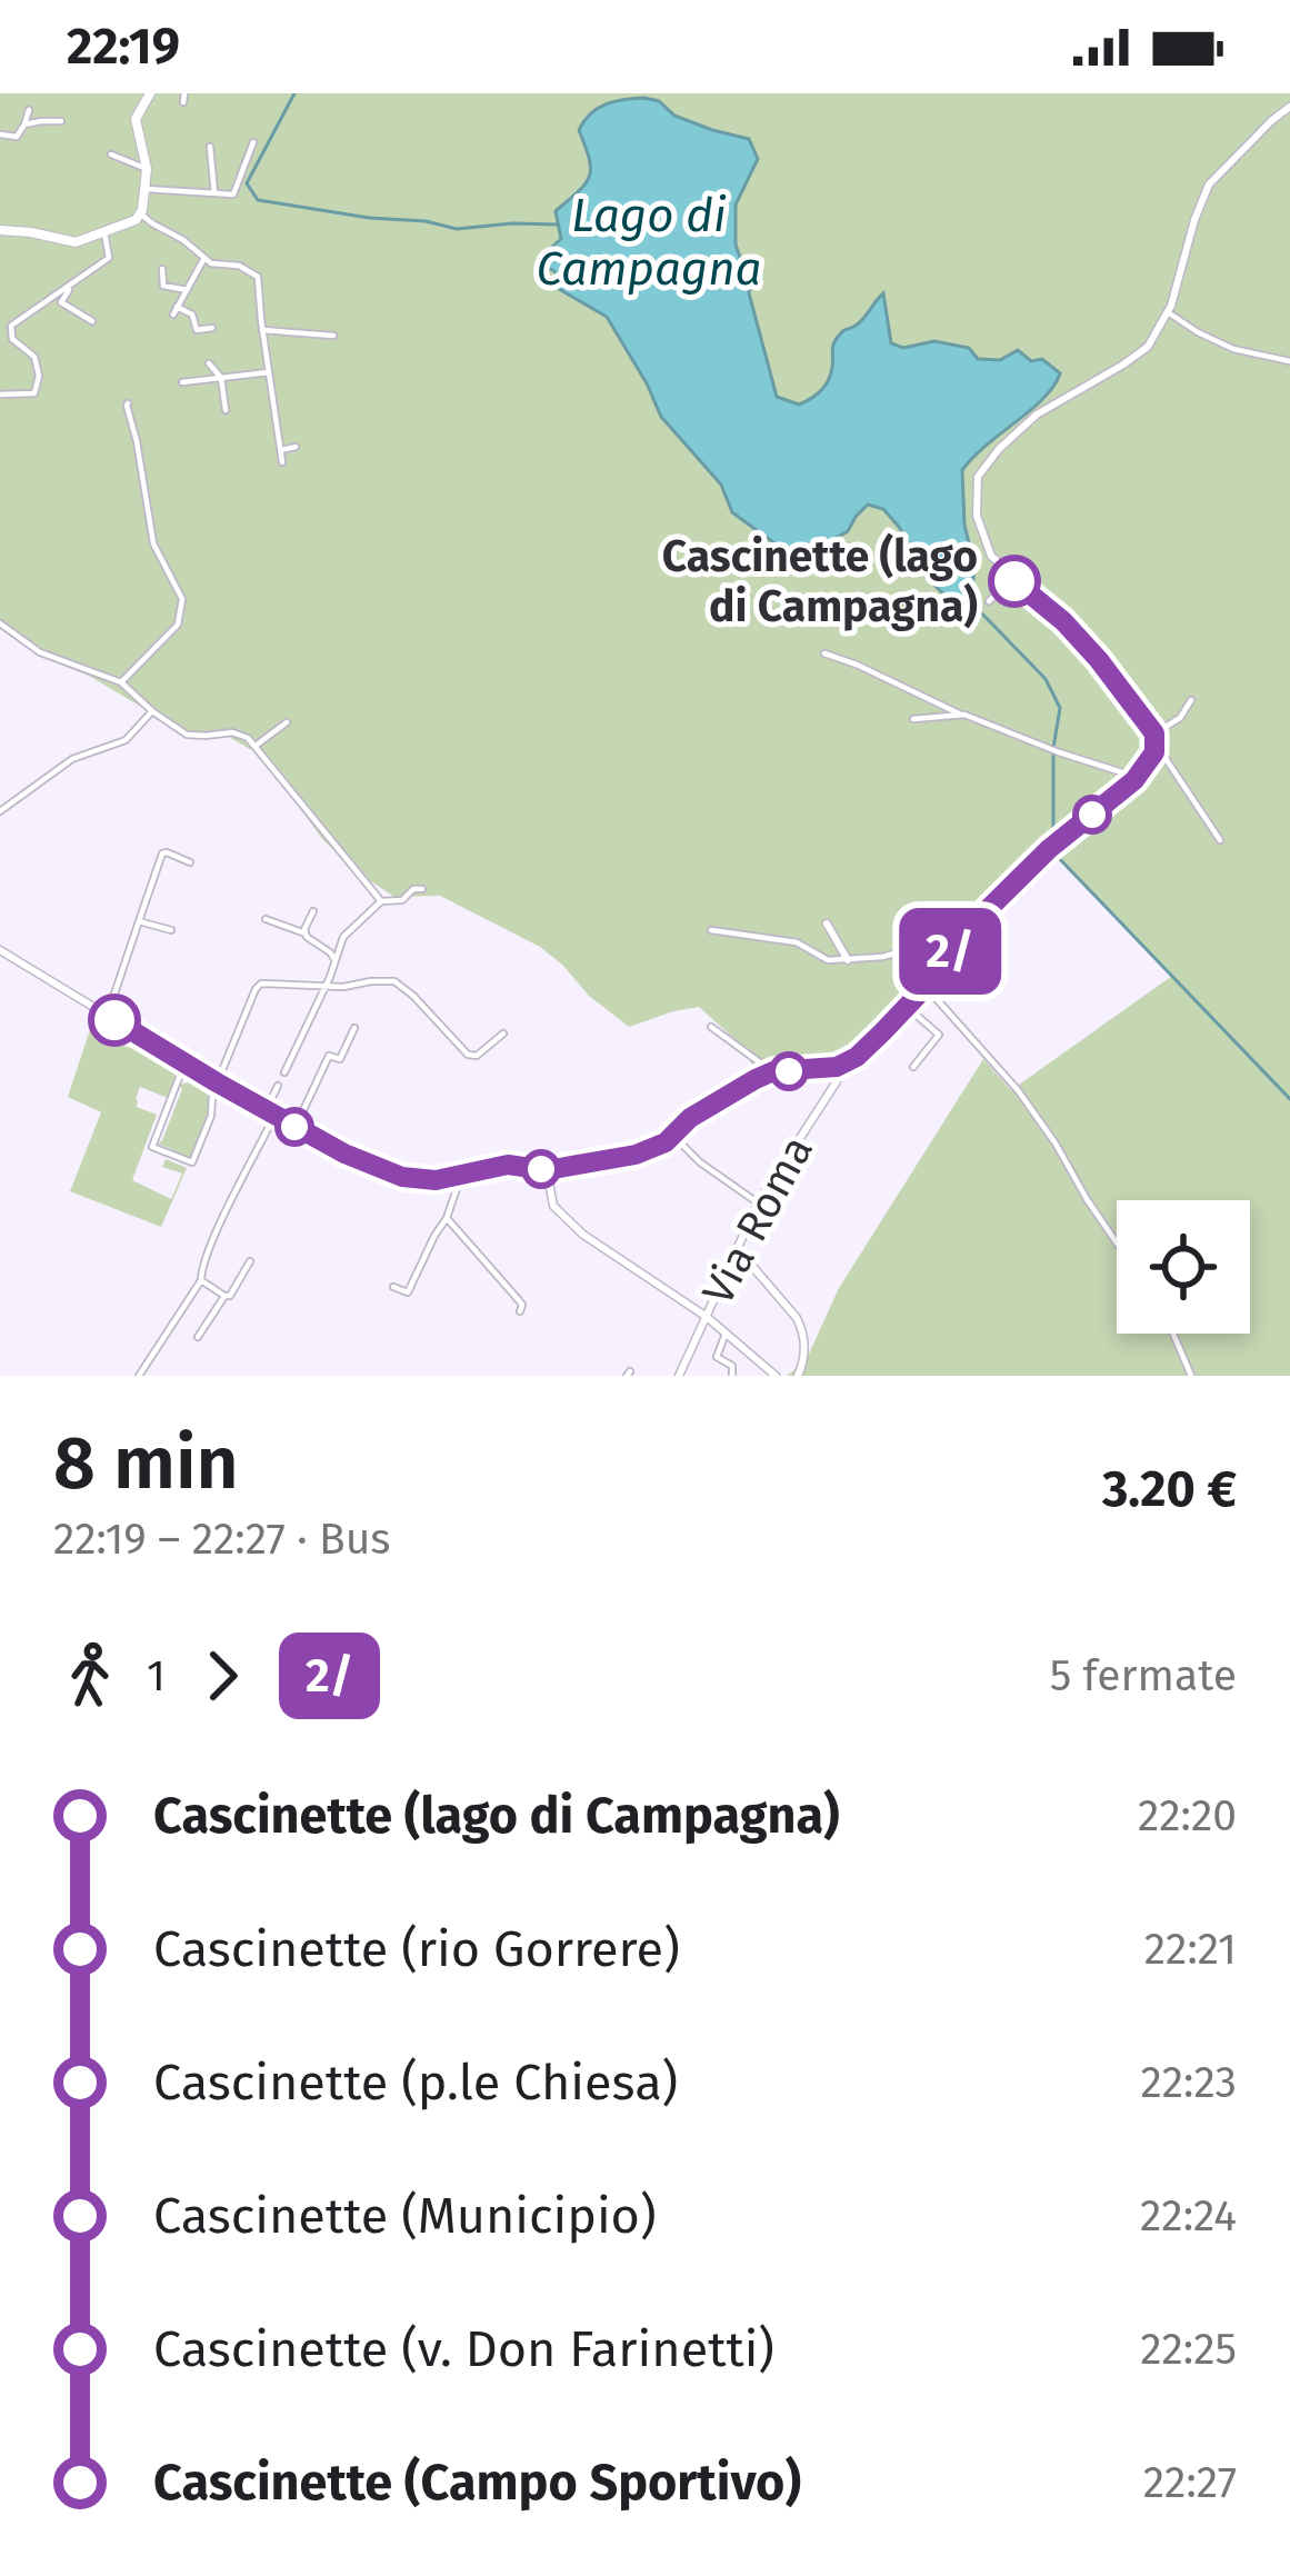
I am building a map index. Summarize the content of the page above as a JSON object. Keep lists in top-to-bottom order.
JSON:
{
  "streets": {
    "street": ["Via Roma"]
  },
  "water": ["Lago di Campagna"],
  "places": ["Cascinette (lago di Campagna)"],
  "lines": ["bus line 2/"],
  "page": {
    "status": "22:19",
    "on_map": "2/",
    "heading": ["8 min", "22:19 – 22:27 · Bus", "3.20 €"],
    "legs": ["1", "2/", "5 fermate"],
    "list": [
      {
        "name": "Cascinette (lago di Campagna)",
        "value": "22:20"
      },
      {
        "name": "Cascinette (rio Gorrere)",
        "value": "22:21"
      },
      {
        "name": "Cascinette (p.le Chiesa)",
        "value": "22:23"
      },
      {
        "name": "Cascinette (Municipio)",
        "value": "22:24"
      },
      {
        "name": "Cascinette (v. Don Farinetti)",
        "value": "22:25"
      },
      {
        "name": "Cascinette (Campo Sportivo)",
        "value": "22:27"
      }
    ]
  }
}
